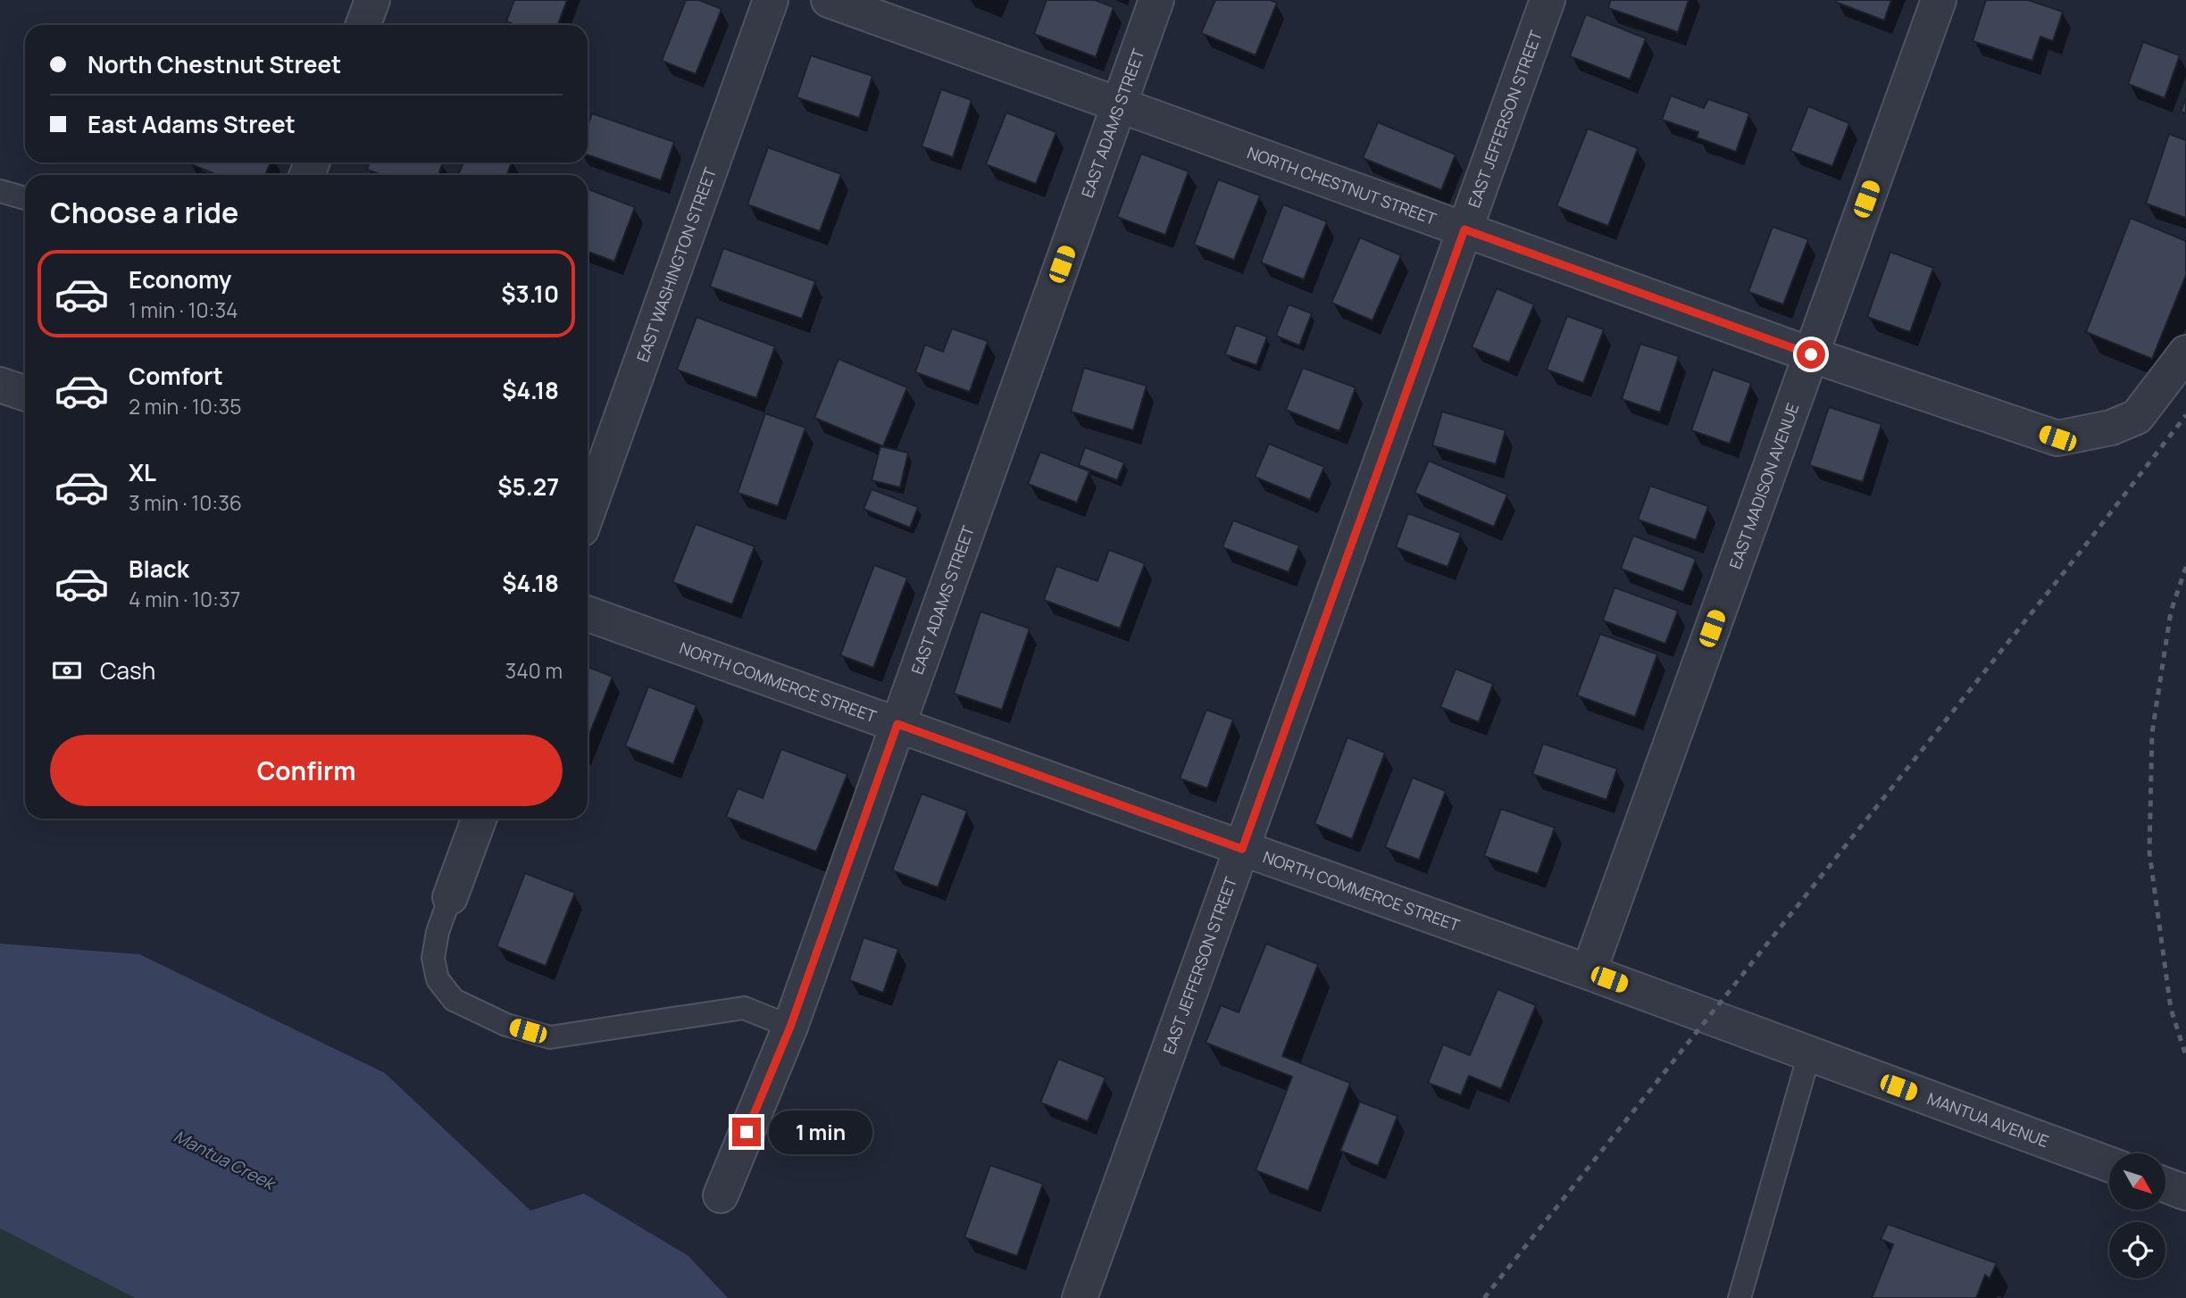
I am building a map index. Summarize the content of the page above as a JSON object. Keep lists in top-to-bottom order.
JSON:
{
  "streets": {
    "street": [
      "EAST JEFFERSON STREET",
      "EAST ADAMS STREET",
      "NORTH CHESTNUT STREET",
      "EAST WASHINGTON STREET",
      "EAST MADISON AVENUE",
      "NORTH COMMERCE STREET",
      "MANTUA AVENUE"
    ]
  },
  "crossings": [
    ["EAST JEFFERSON STREET", "NORTH CHESTNUT STREET"],
    ["EAST JEFFERSON STREET", "NORTH COMMERCE STREET"],
    ["EAST ADAMS STREET", "NORTH CHESTNUT STREET"],
    ["EAST ADAMS STREET", "NORTH COMMERCE STREET"],
    ["NORTH CHESTNUT STREET", "EAST MADISON AVENUE"],
    ["EAST MADISON AVENUE", "NORTH COMMERCE STREET"],
    ["NORTH COMMERCE STREET", "MANTUA AVENUE"]
  ],
  "water": ["Mantua Creek"],
  "north": "bottom right",
  "page": {
    "banner": ["North Chestnut Street", "East Adams Street"],
    "heading": "Choose a ride",
    "list": [
      {
        "name": "Economy",
        "note": "1 min · 10:34",
        "value": "$3.10"
      },
      {
        "name": "Comfort",
        "note": "2 min · 10:35",
        "value": "$4.18"
      },
      {
        "name": "XL",
        "note": "3 min · 10:36",
        "value": "$5.27"
      },
      {
        "name": "Black",
        "note": "4 min · 10:37",
        "value": "$4.18"
      }
    ],
    "pay": ["Cash", "340 m"],
    "buttons": "Confirm",
    "bubble": "1 min"
  }
}
